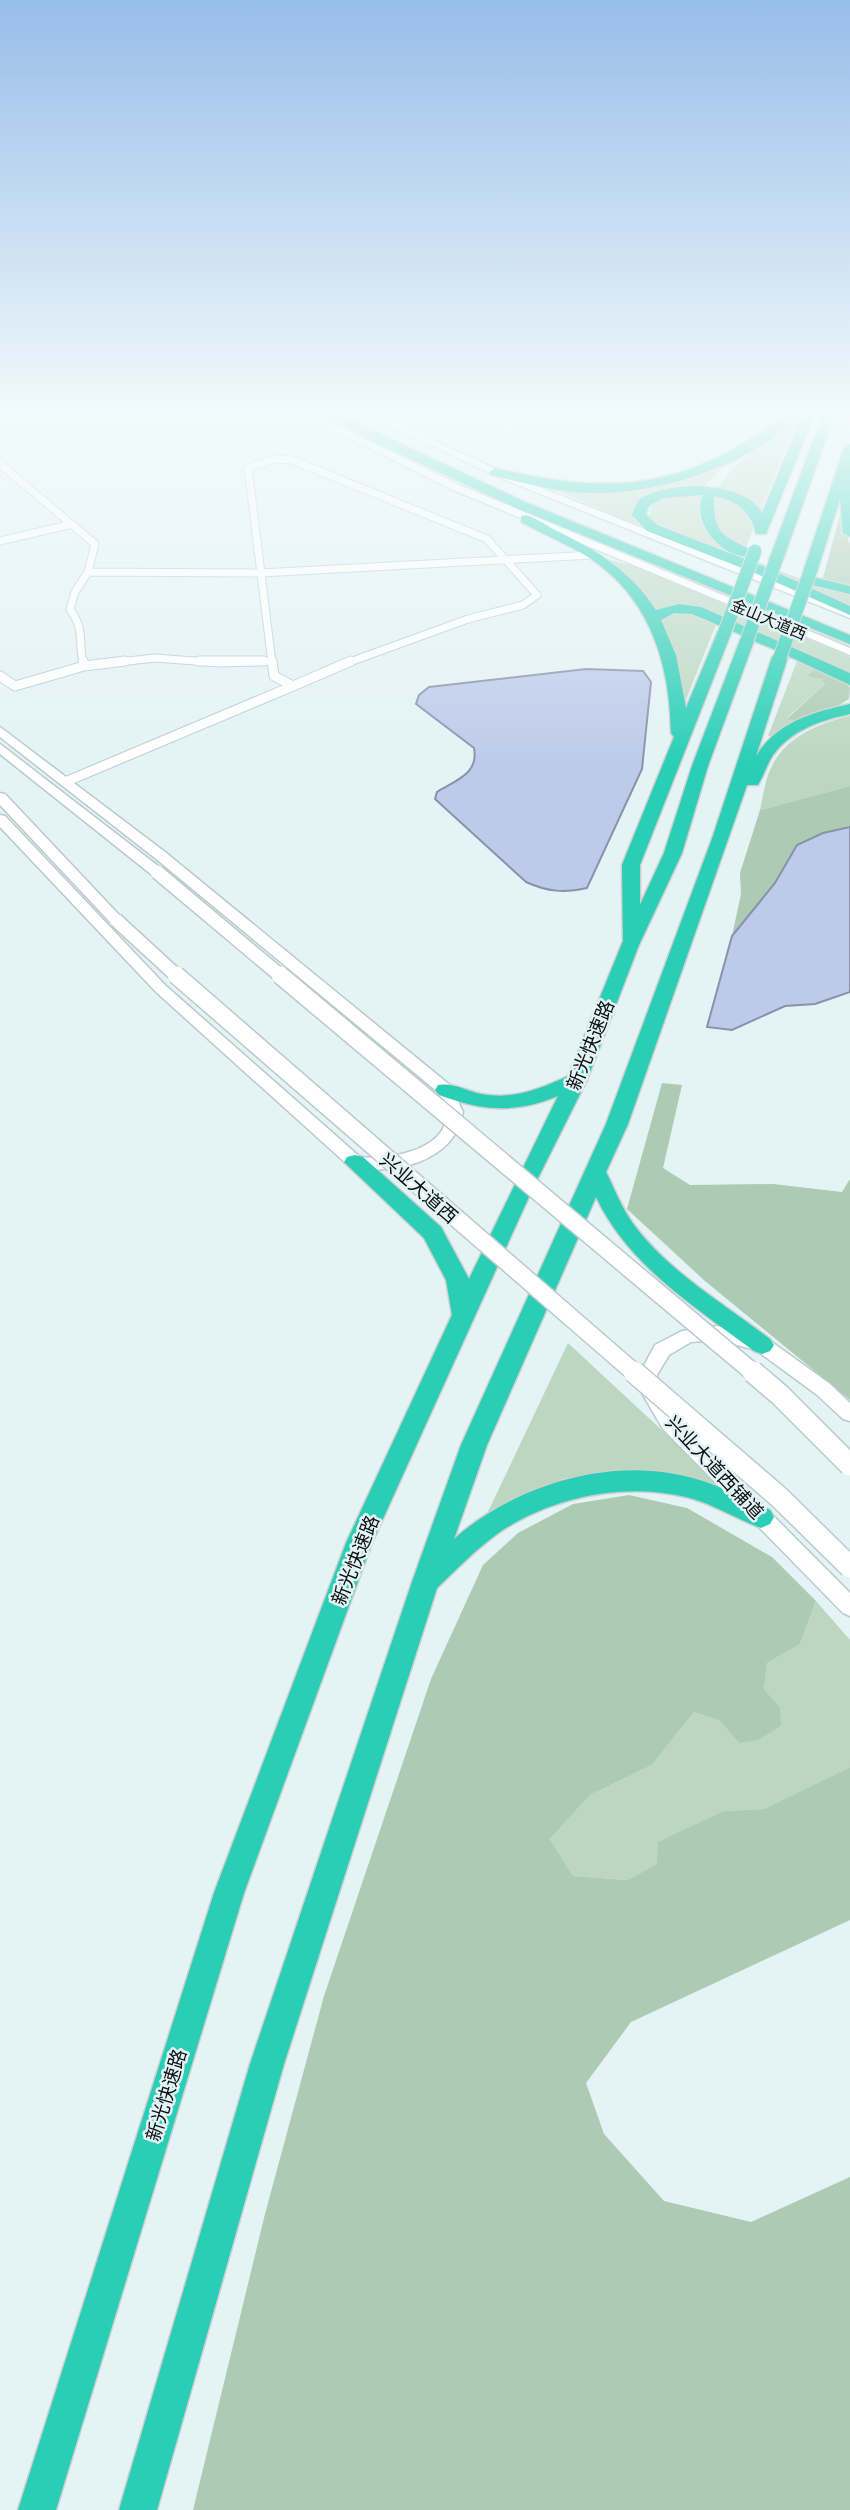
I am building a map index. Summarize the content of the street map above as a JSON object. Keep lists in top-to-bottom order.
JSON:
{
  "streets": {
    "highway": ["新光快速路"],
    "main road": ["金山大道西", "兴业大道西", "兴业大道西铺道"]
  }
}
